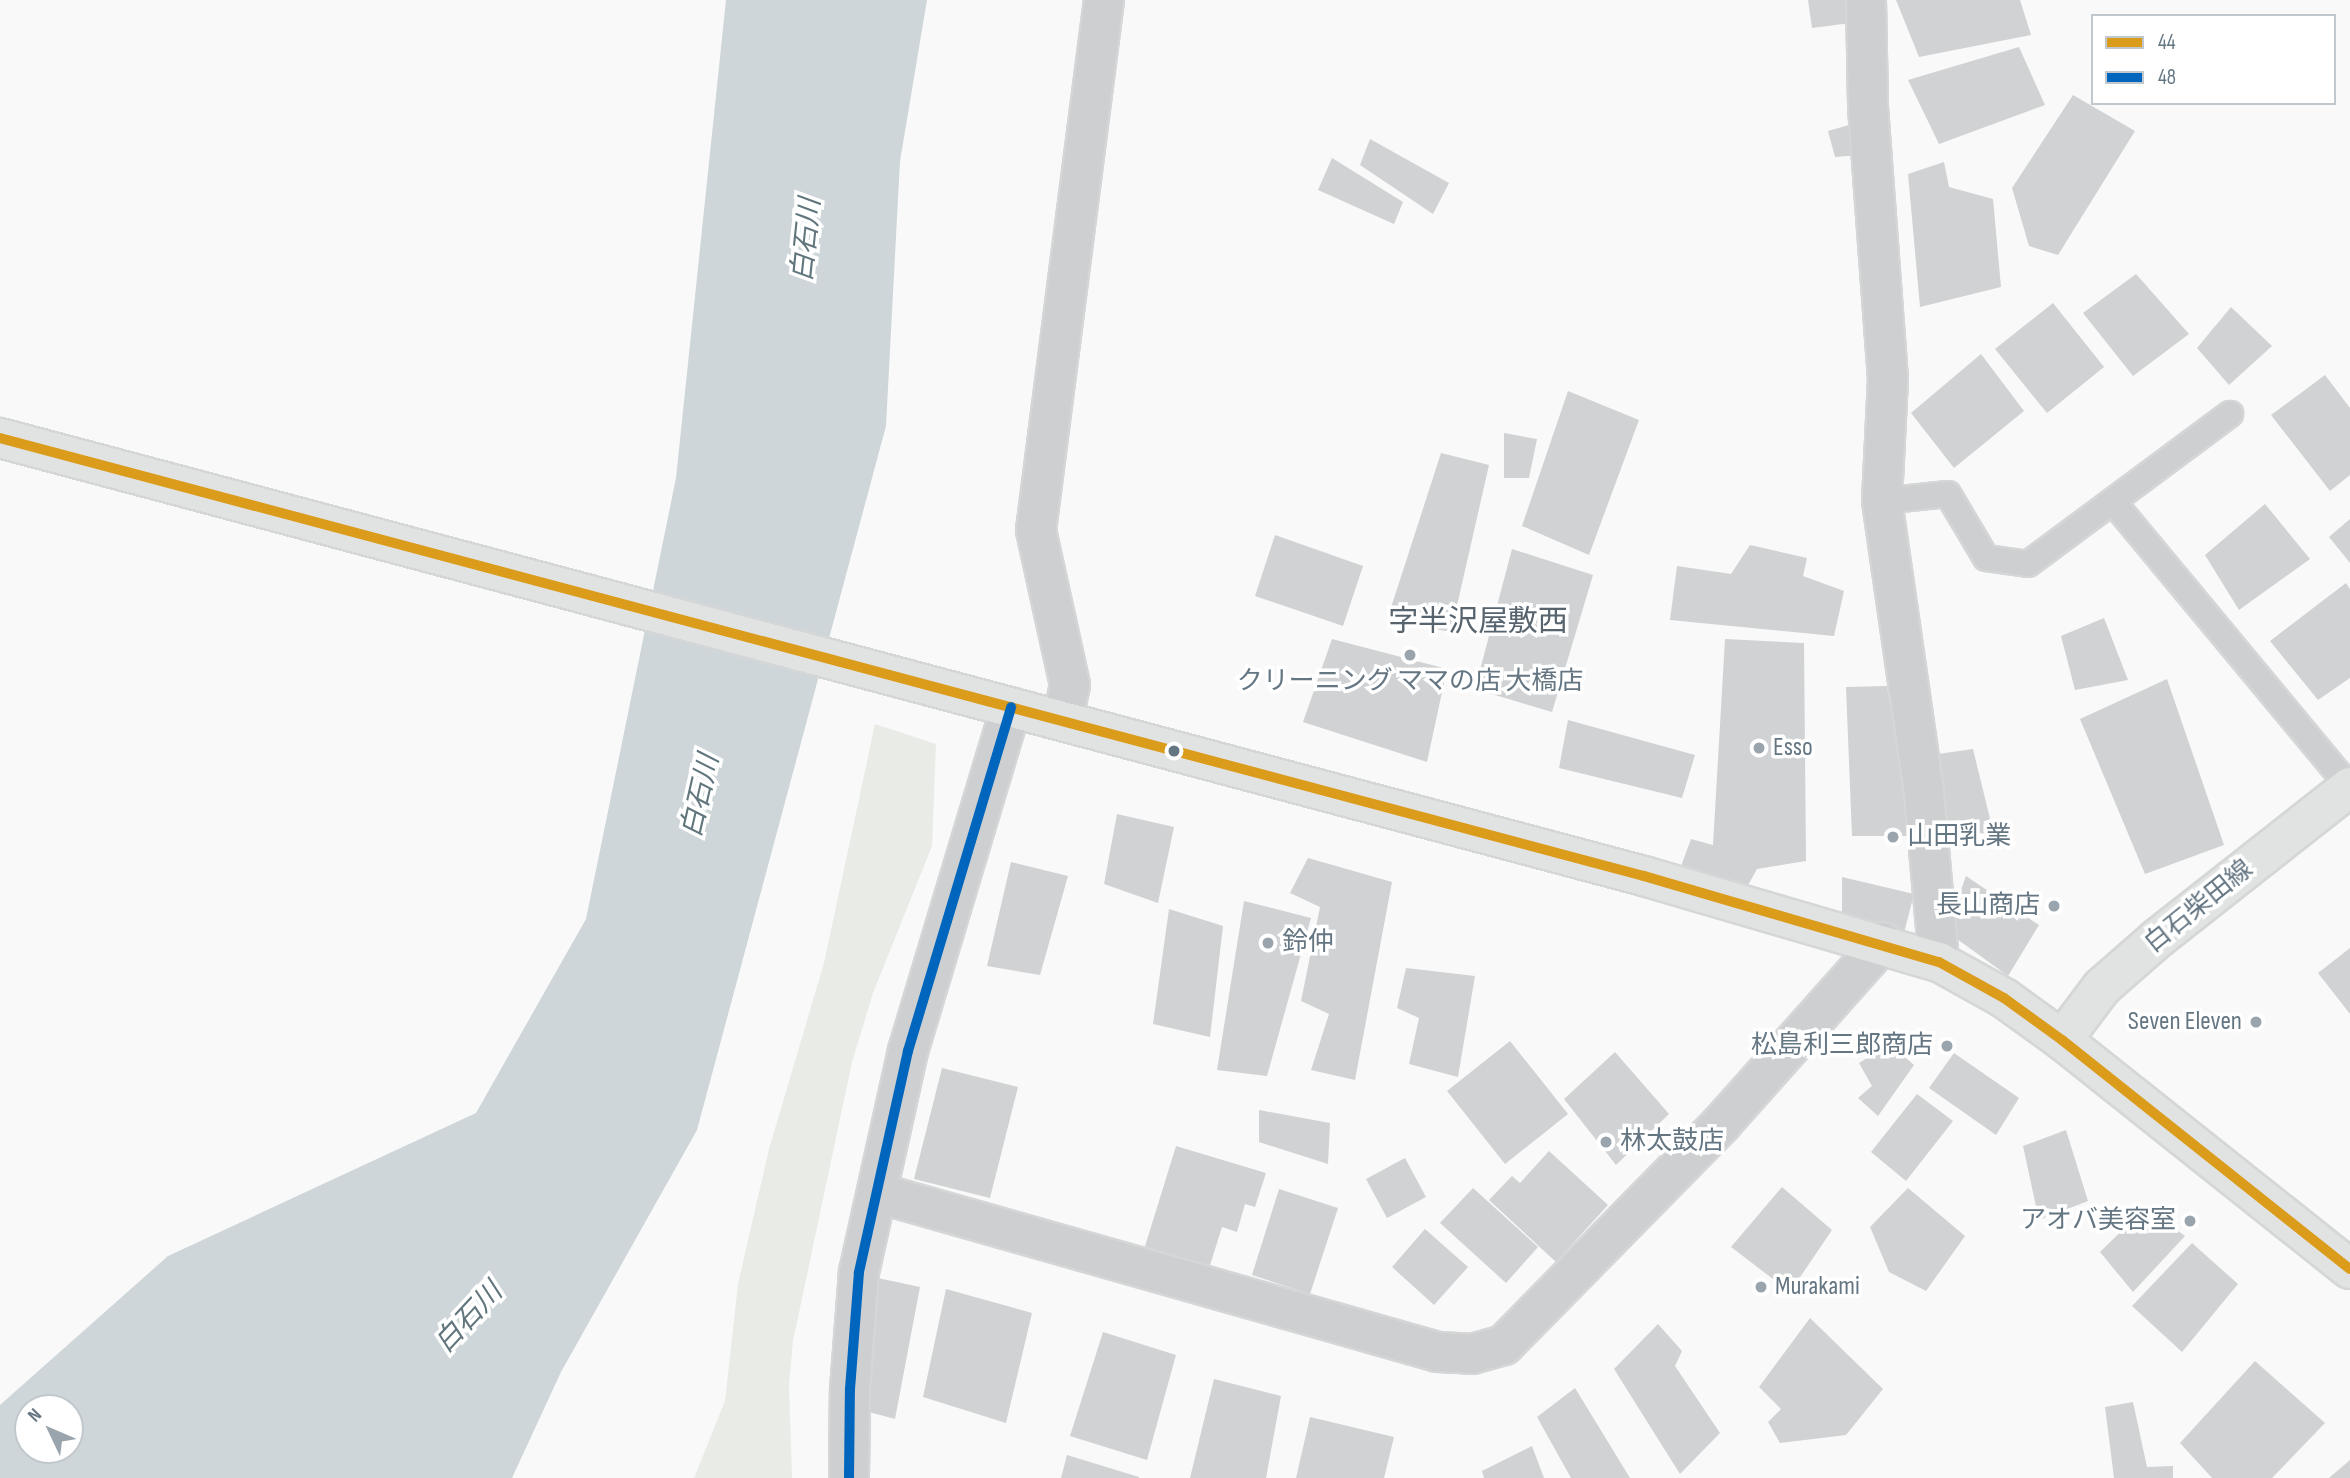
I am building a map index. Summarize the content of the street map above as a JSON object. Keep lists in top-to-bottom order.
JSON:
{
  "streets": {
    "main road": ["白石柴田線"]
  },
  "districts": ["字半沢屋敷西"],
  "water": ["白石川"],
  "places": [
    "クリーニング ママの店 大橋店",
    "Esso",
    "山田乳業",
    "長山商店",
    "鈴仲",
    "Seven Eleven",
    "松島利三郎商店",
    "林太鼓店",
    "アオバ美容室",
    "Murakami"
  ],
  "lines": ["transit line 44", "transit line 48"],
  "legend": ["44", "48"],
  "north": "top left"
}
